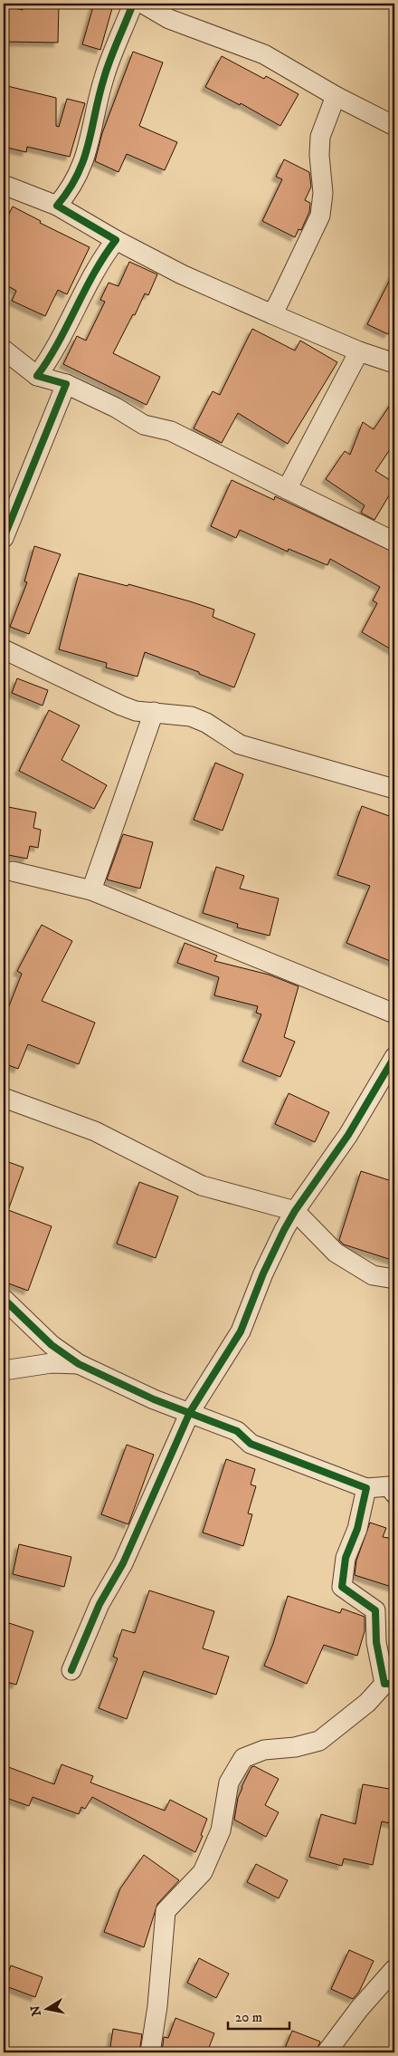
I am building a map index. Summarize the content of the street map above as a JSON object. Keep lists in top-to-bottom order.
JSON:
{
  "scale_bar": "20 m",
  "north": "left"
}
